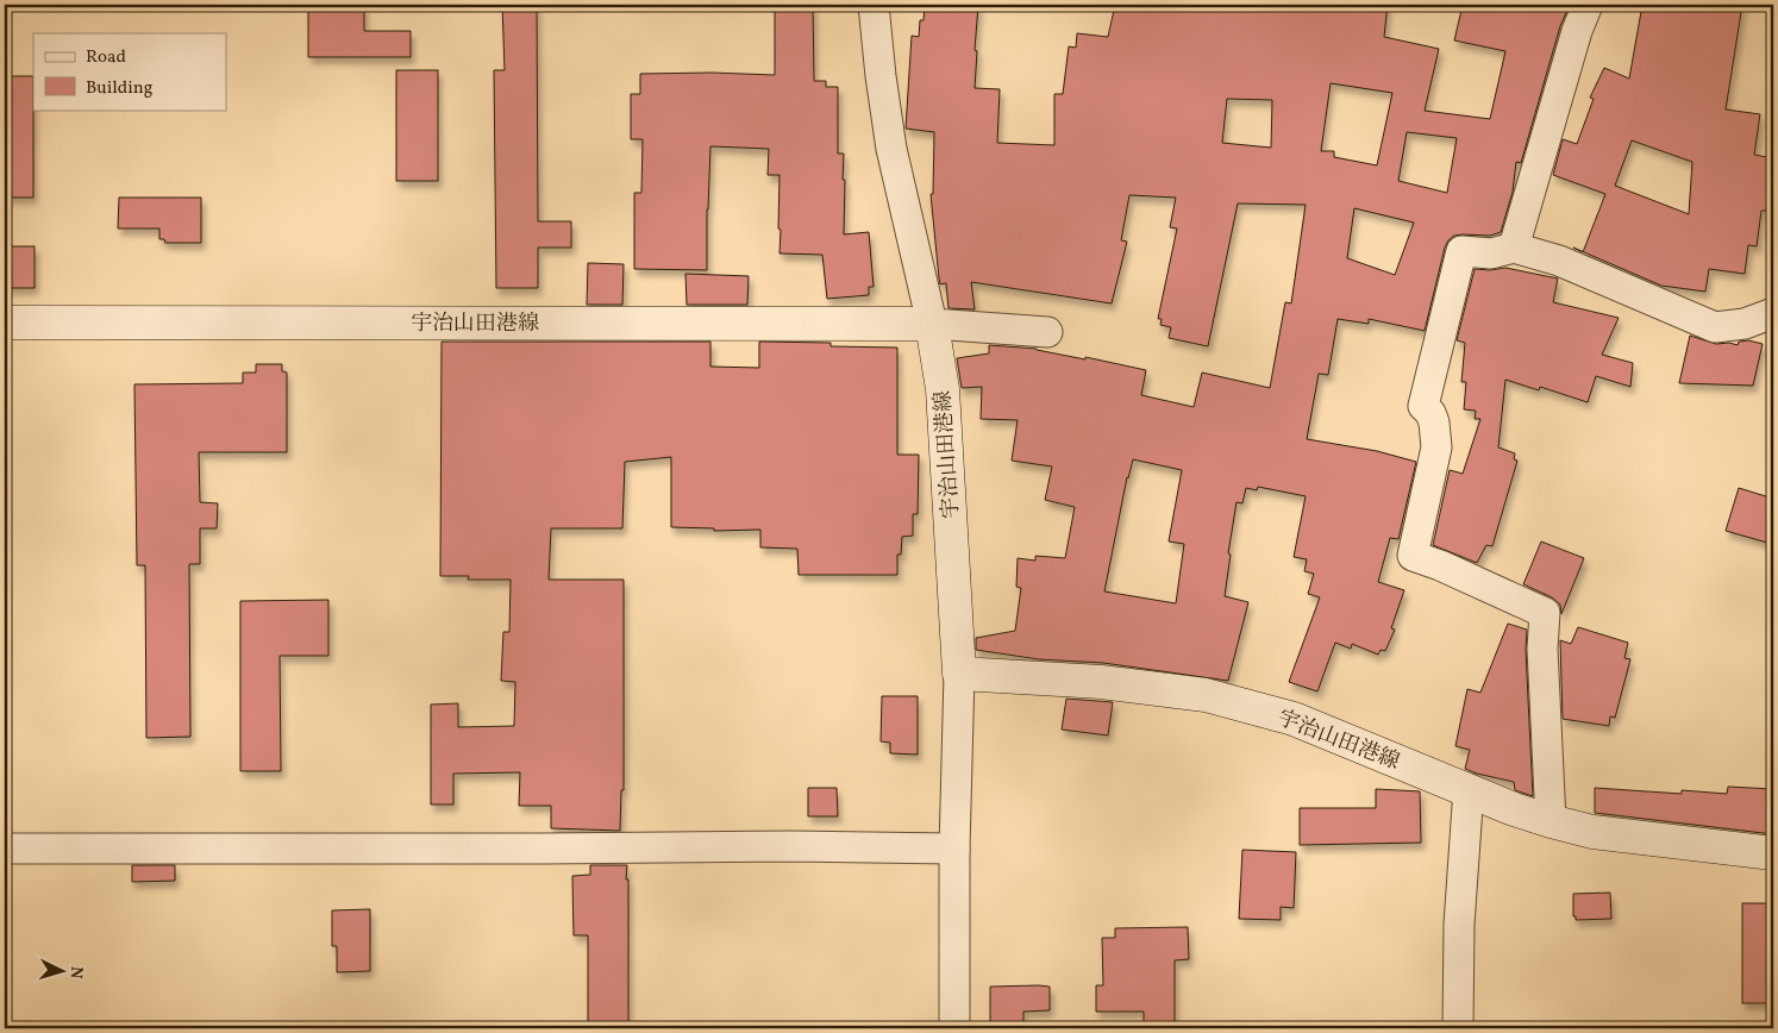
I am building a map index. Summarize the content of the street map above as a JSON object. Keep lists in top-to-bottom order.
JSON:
{
  "streets": {
    "main road": ["宇治山田港線"]
  },
  "legend": ["Road", "Building"],
  "north": "right"
}
